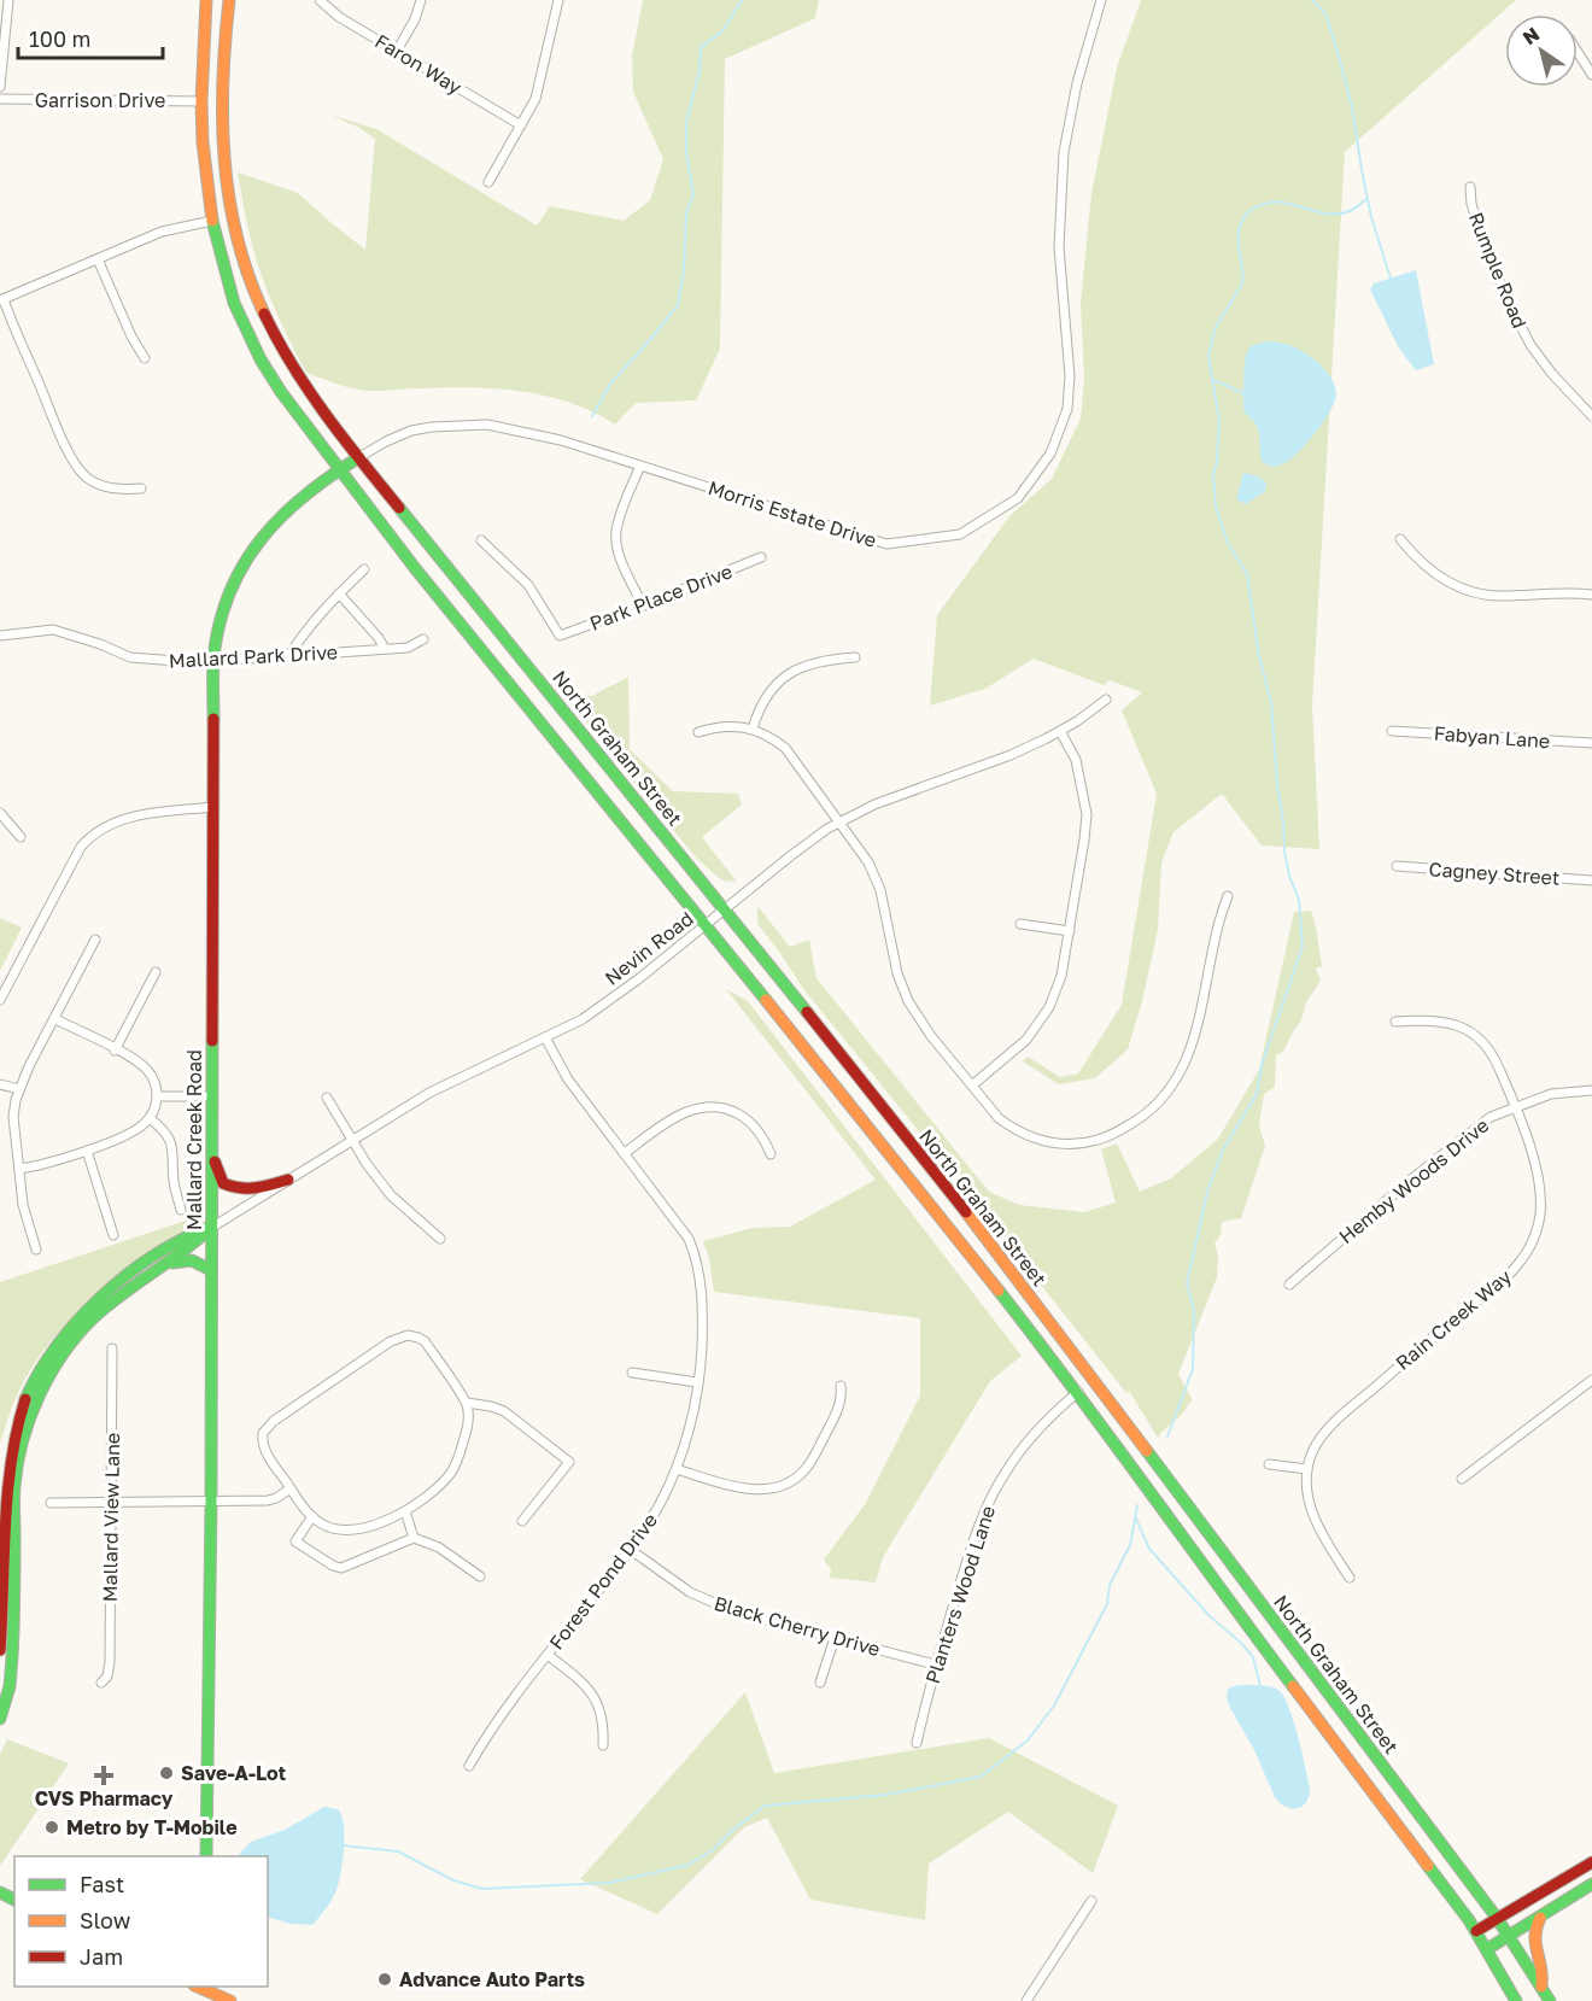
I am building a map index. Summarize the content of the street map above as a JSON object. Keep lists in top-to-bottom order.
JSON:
{
  "streets": {
    "main road": ["North Graham Street", "Nevin Road", "Mallard Creek Road"],
    "street": [
      "Faron Way",
      "Garrison Drive",
      "Rumple Road",
      "Morris Estate Drive",
      "Park Place Drive",
      "Mallard Park Drive",
      "Fabyan Lane",
      "Cagney Street",
      "Hemby Woods Drive",
      "Rain Creek Way",
      "Mallard View Lane",
      "Forest Pond Drive",
      "Planters Wood Lane",
      "Black Cherry Drive"
    ]
  },
  "crossings": [
    ["Morris Estate Drive", "North Graham Street"],
    ["Morris Estate Drive", "Mallard Creek Road"],
    ["Mallard Park Drive", "Mallard Creek Road"],
    ["North Graham Street", "Nevin Road"],
    ["North Graham Street", "Mallard Creek Road"],
    ["North Graham Street", "Planters Wood Lane"],
    ["Nevin Road", "Mallard Creek Road"],
    ["Nevin Road", "Forest Pond Drive"],
    ["Hemby Woods Drive", "Rain Creek Way"],
    ["Forest Pond Drive", "Black Cherry Drive"],
    ["Planters Wood Lane", "Black Cherry Drive"]
  ],
  "places": {
    "other": ["Save-A-Lot", "Metro by T-Mobile", "Advance Auto Parts"],
    "health": ["CVS Pharmacy"]
  },
  "legend": ["Fast", "Slow", "Jam"],
  "scale_bar": "100 m",
  "north": "top left"
}
